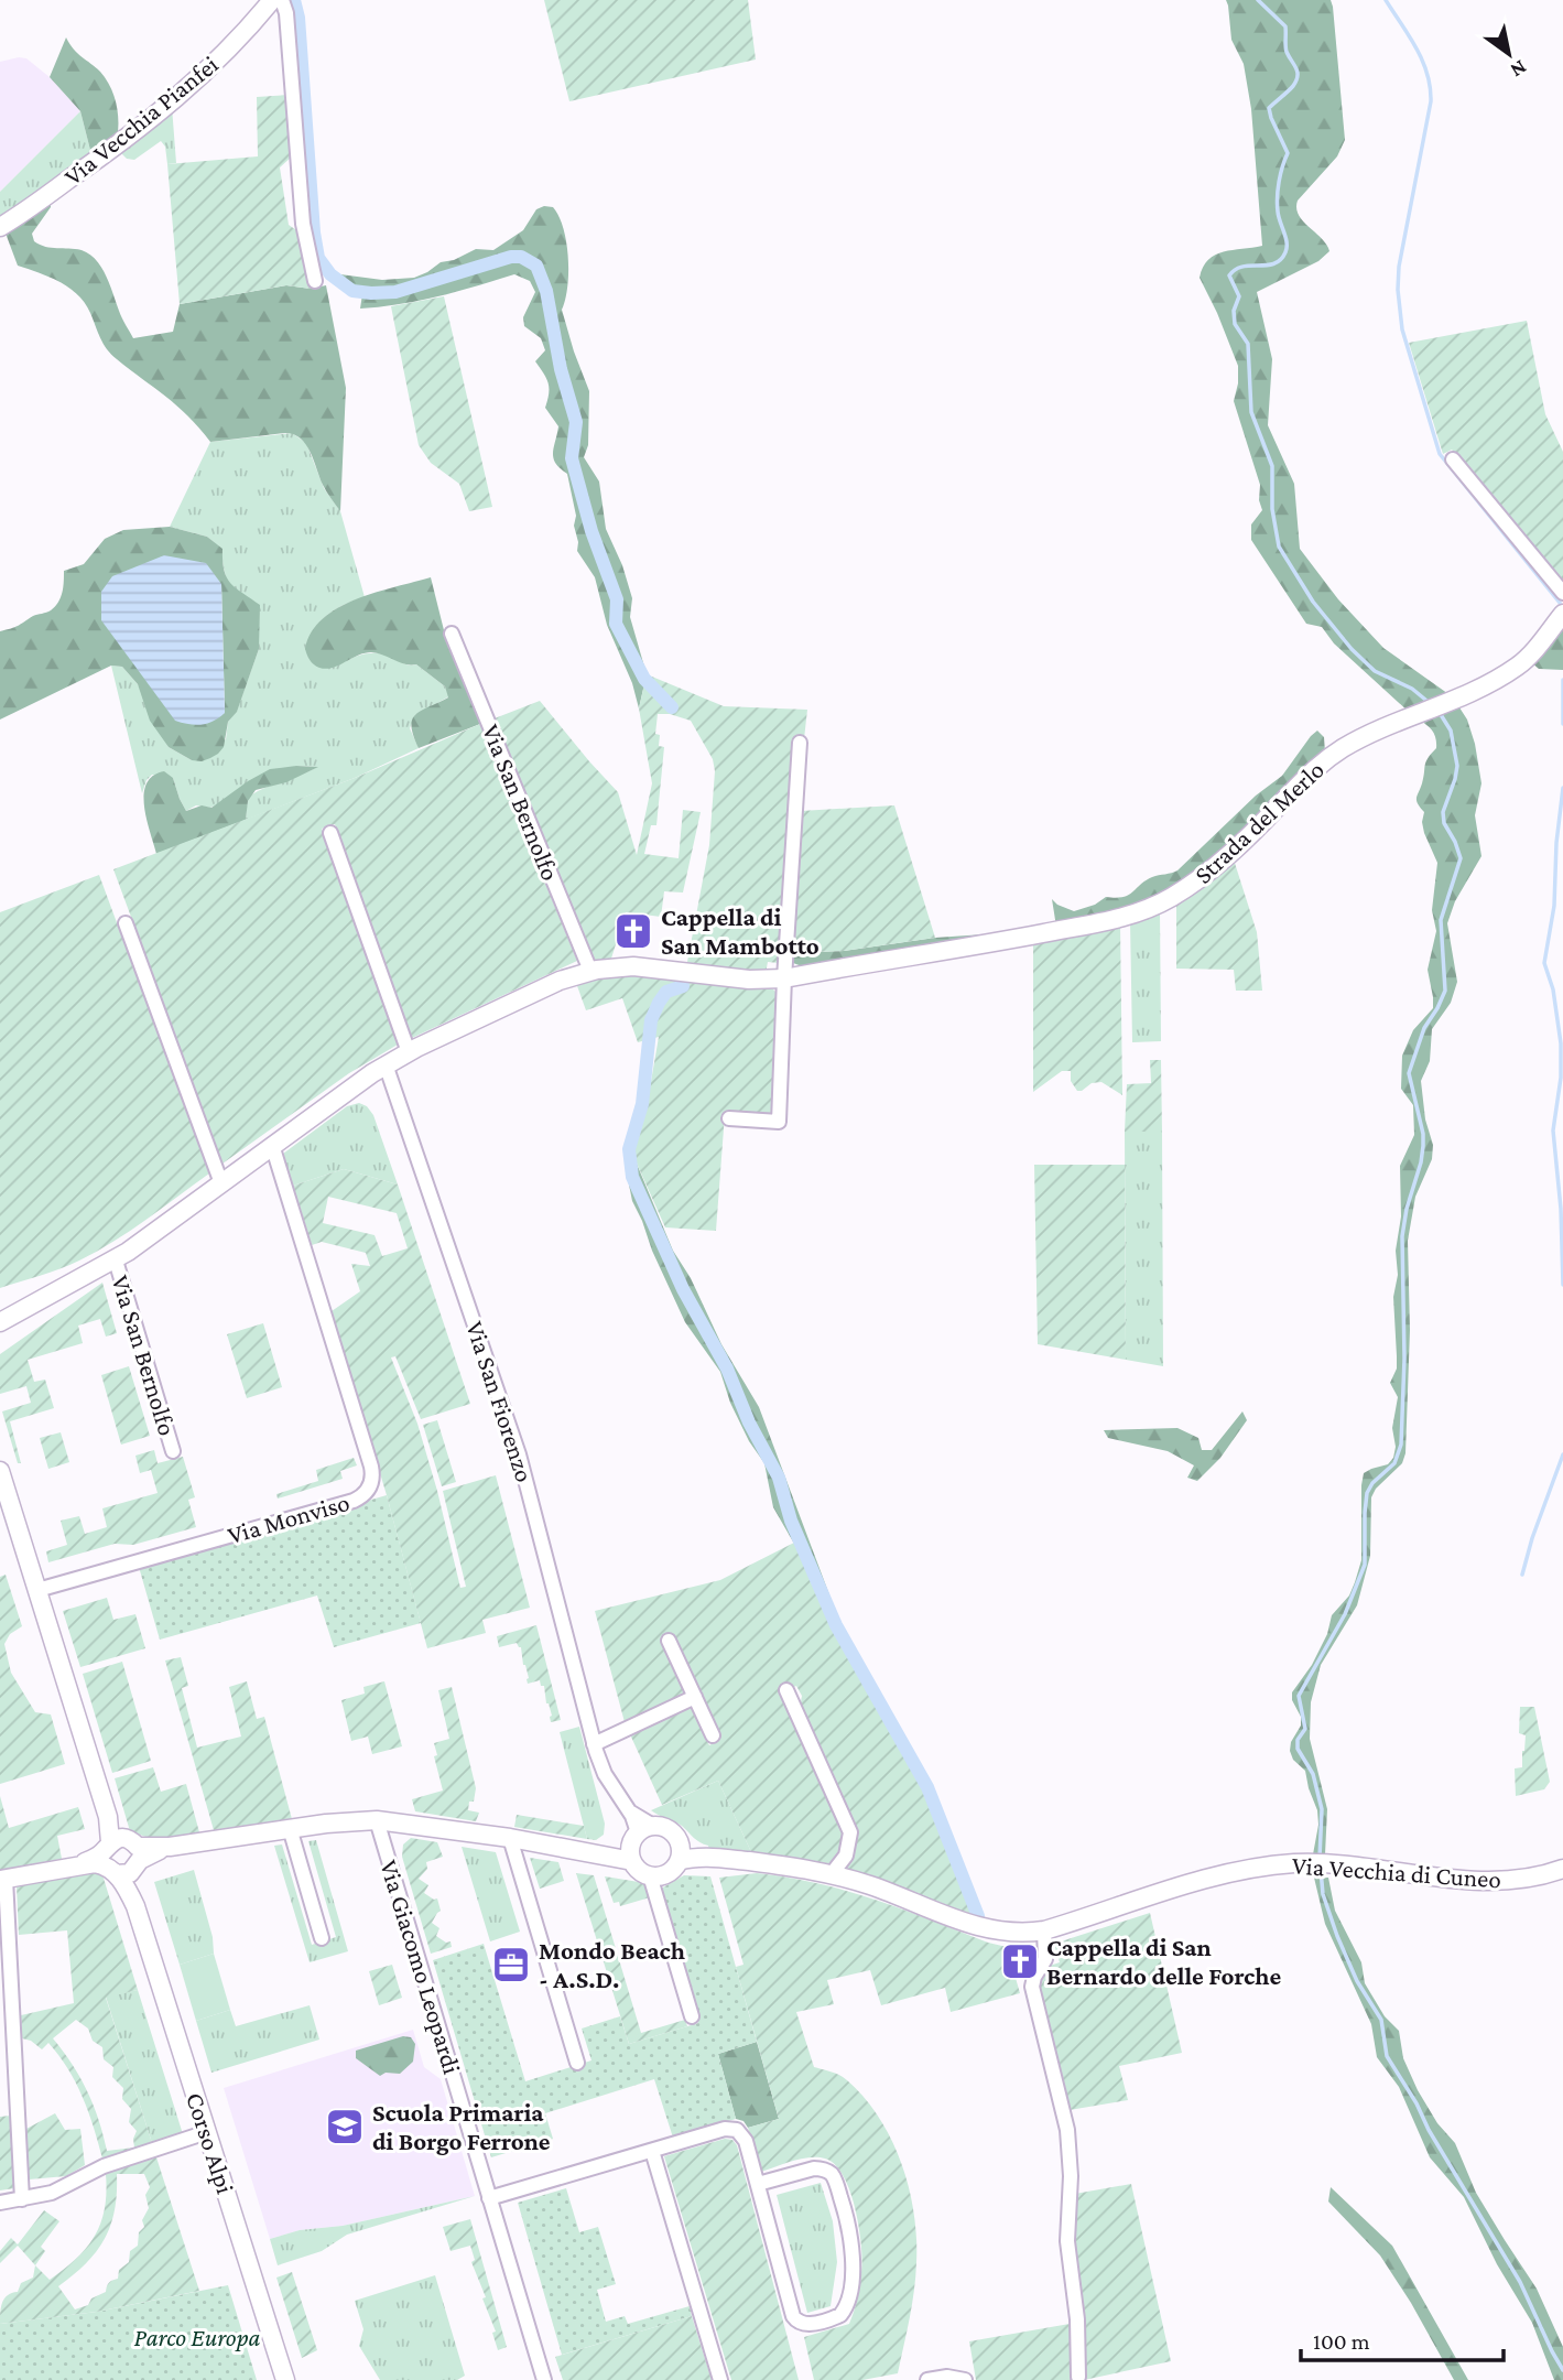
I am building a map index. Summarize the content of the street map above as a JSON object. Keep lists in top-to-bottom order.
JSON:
{
  "streets": {
    "street": [
      "Via Vecchia Pianfei",
      "Via San Bernolfo",
      "Strada del Merlo",
      "Via San Fiorenzo",
      "Via Monviso",
      "Via Vecchia di Cuneo",
      "Via Giacomo Leopardi",
      "Corso Alpi"
    ]
  },
  "crossings": [
    ["Via San Bernolfo", "Strada del Merlo"],
    ["Via San Bernolfo", "Via San Fiorenzo"],
    ["Via San Bernolfo", "Via Monviso"],
    ["Via San Fiorenzo", "Via Vecchia di Cuneo"],
    ["Via Monviso", "Corso Alpi"]
  ],
  "parks": ["Parco Europa"],
  "places": {
    "church": ["Cappella di San Mambotto", "Cappella di San Bernardo delle Forche"],
    "office": ["Mondo Beach - A.S.D."],
    "school or university": ["Scuola Primaria di Borgo Ferrone"]
  },
  "scale_bar": "100 m",
  "north": "bottom right"
}
